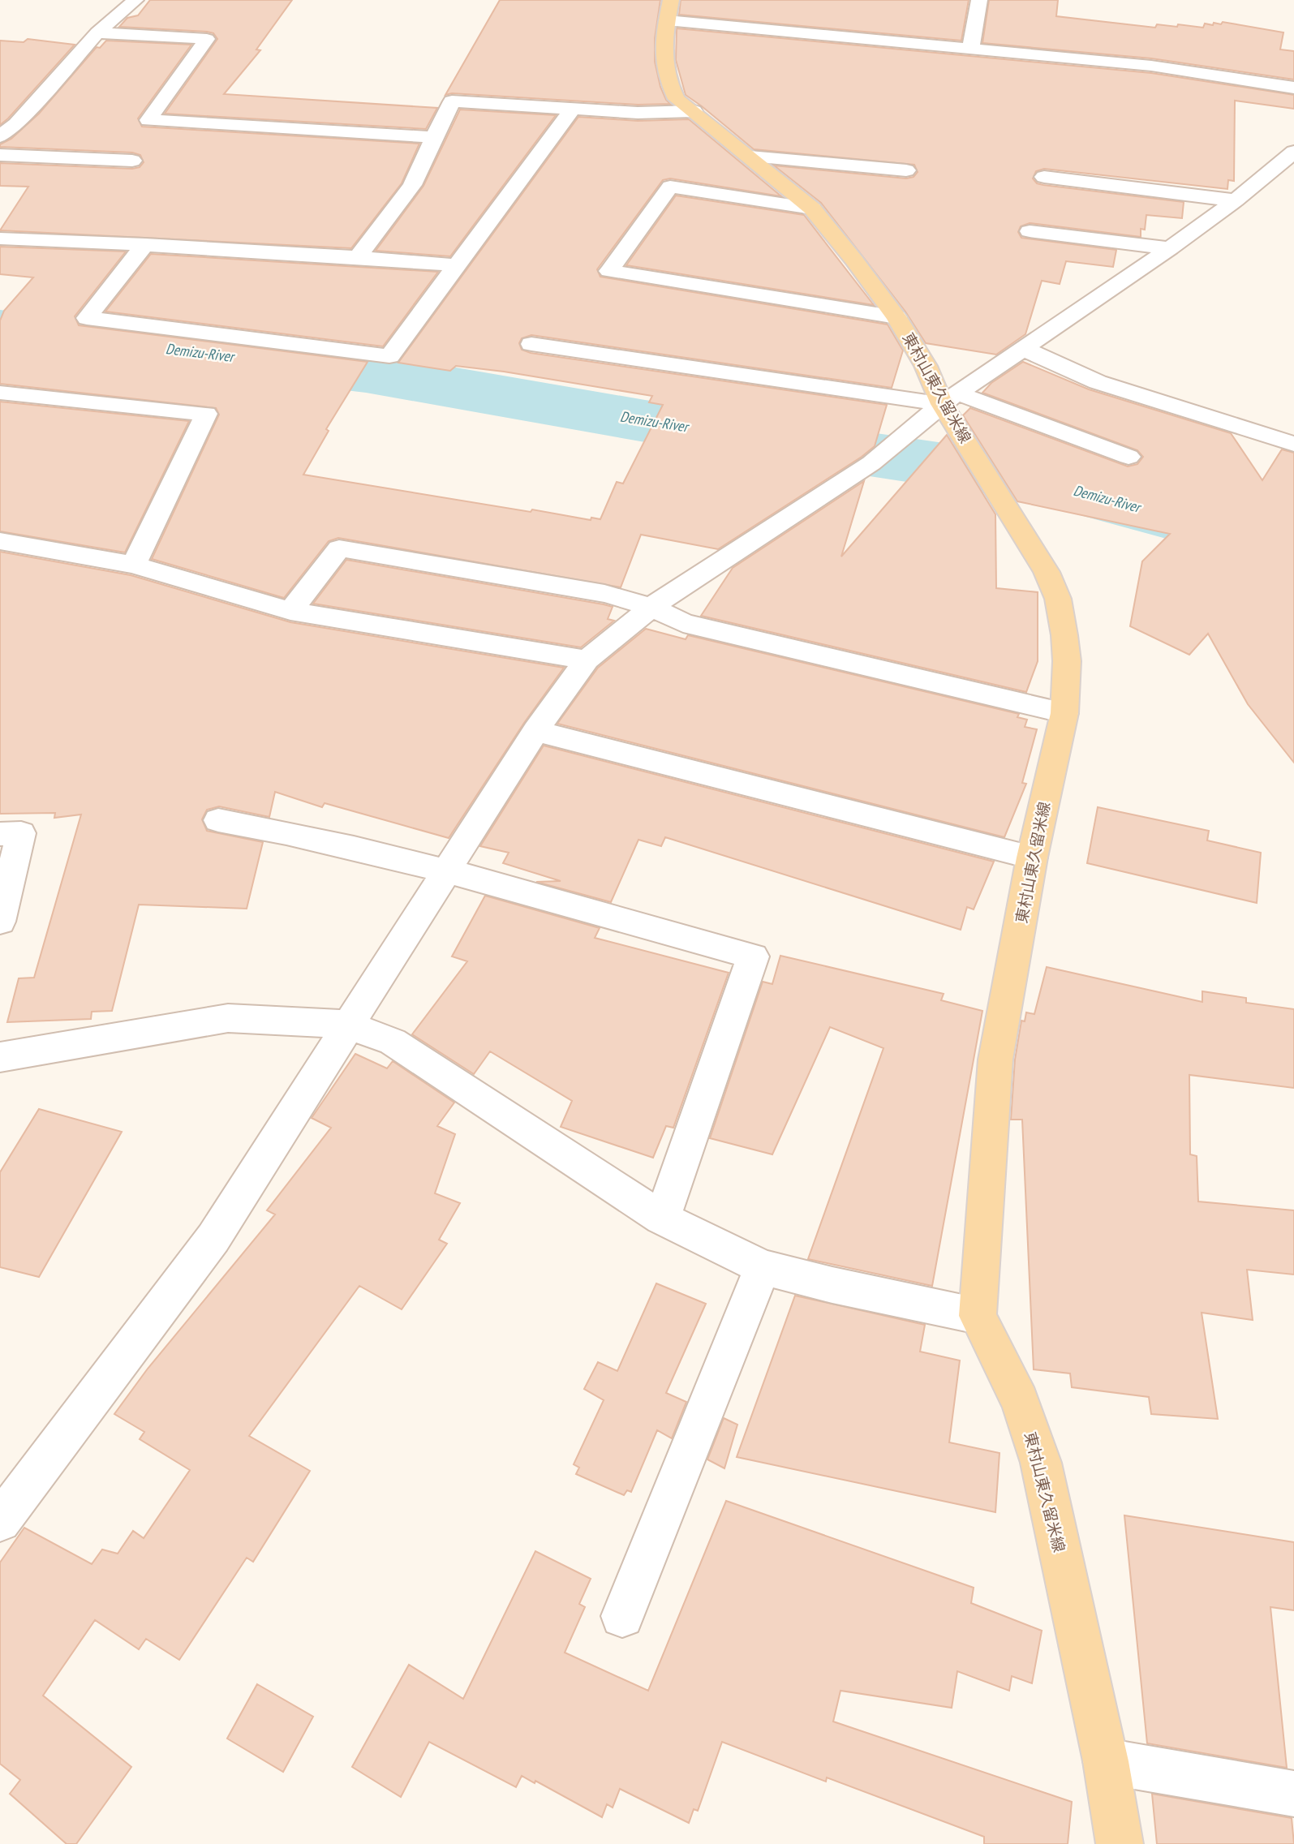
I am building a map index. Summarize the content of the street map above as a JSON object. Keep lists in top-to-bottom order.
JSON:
{
  "streets": {
    "main road": ["東村山東久留米線"]
  },
  "water": ["Demizu-River"]
}
